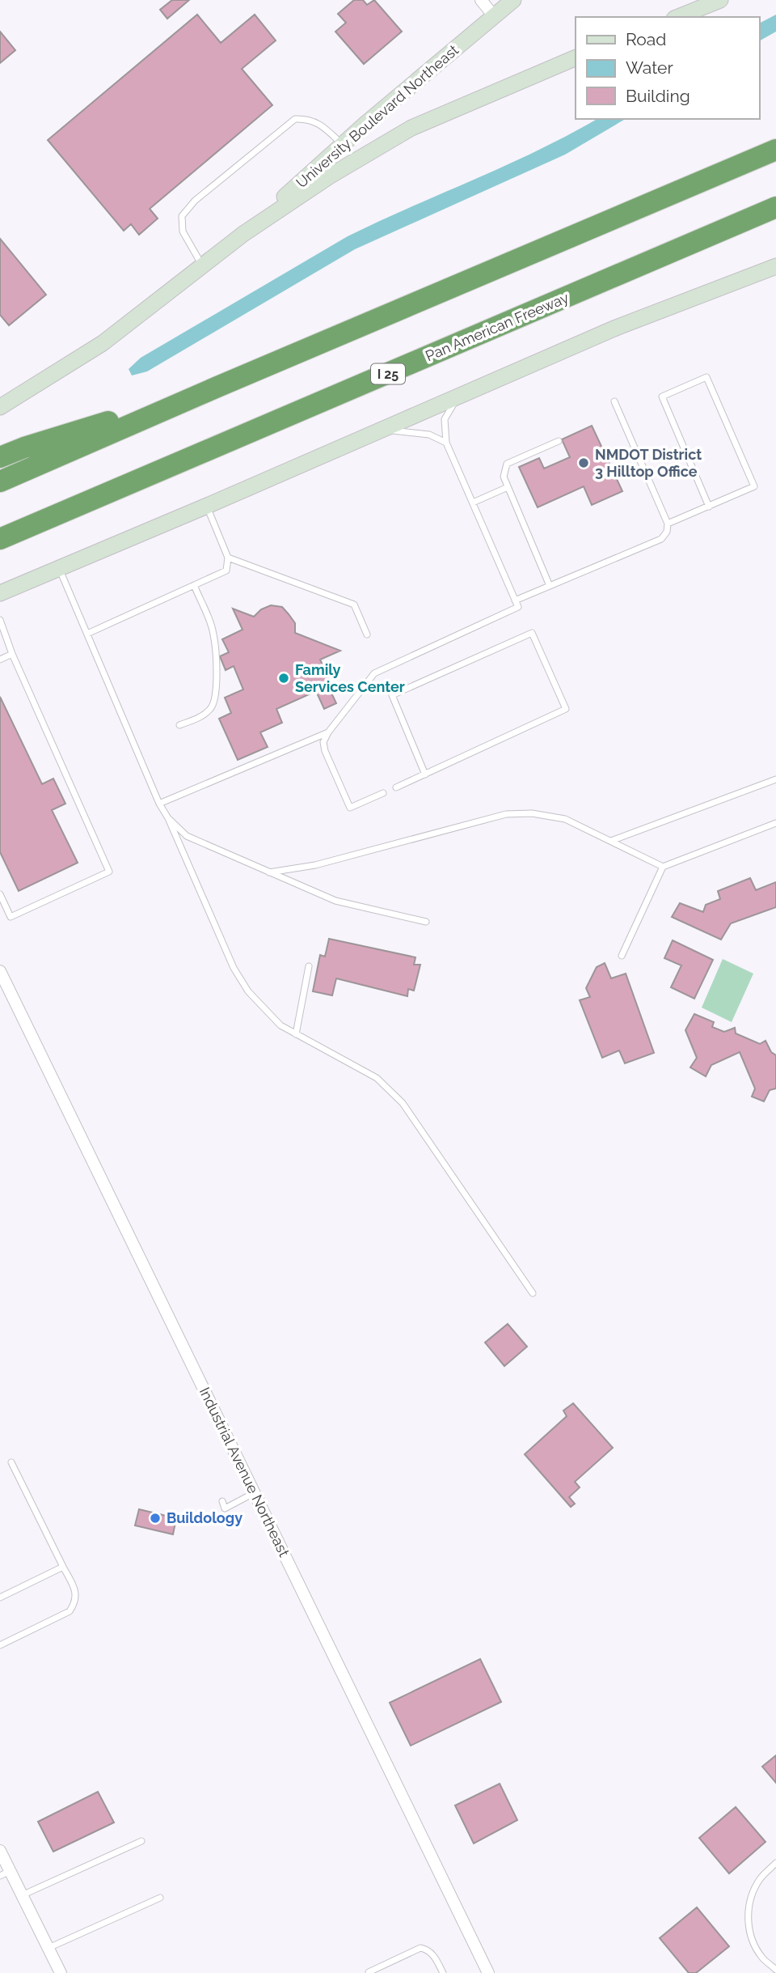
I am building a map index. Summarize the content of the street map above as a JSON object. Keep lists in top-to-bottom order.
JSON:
{
  "streets": {
    "highway": ["Pan American Freeway", "I 25"],
    "main road": ["University Boulevard Northeast"],
    "street": ["Industrial Avenue Northeast"]
  },
  "places": ["NMDOT District 3 Hilltop Office", "Family Services Center", "Buildology"],
  "legend": ["Road", "Water", "Building"]
}
